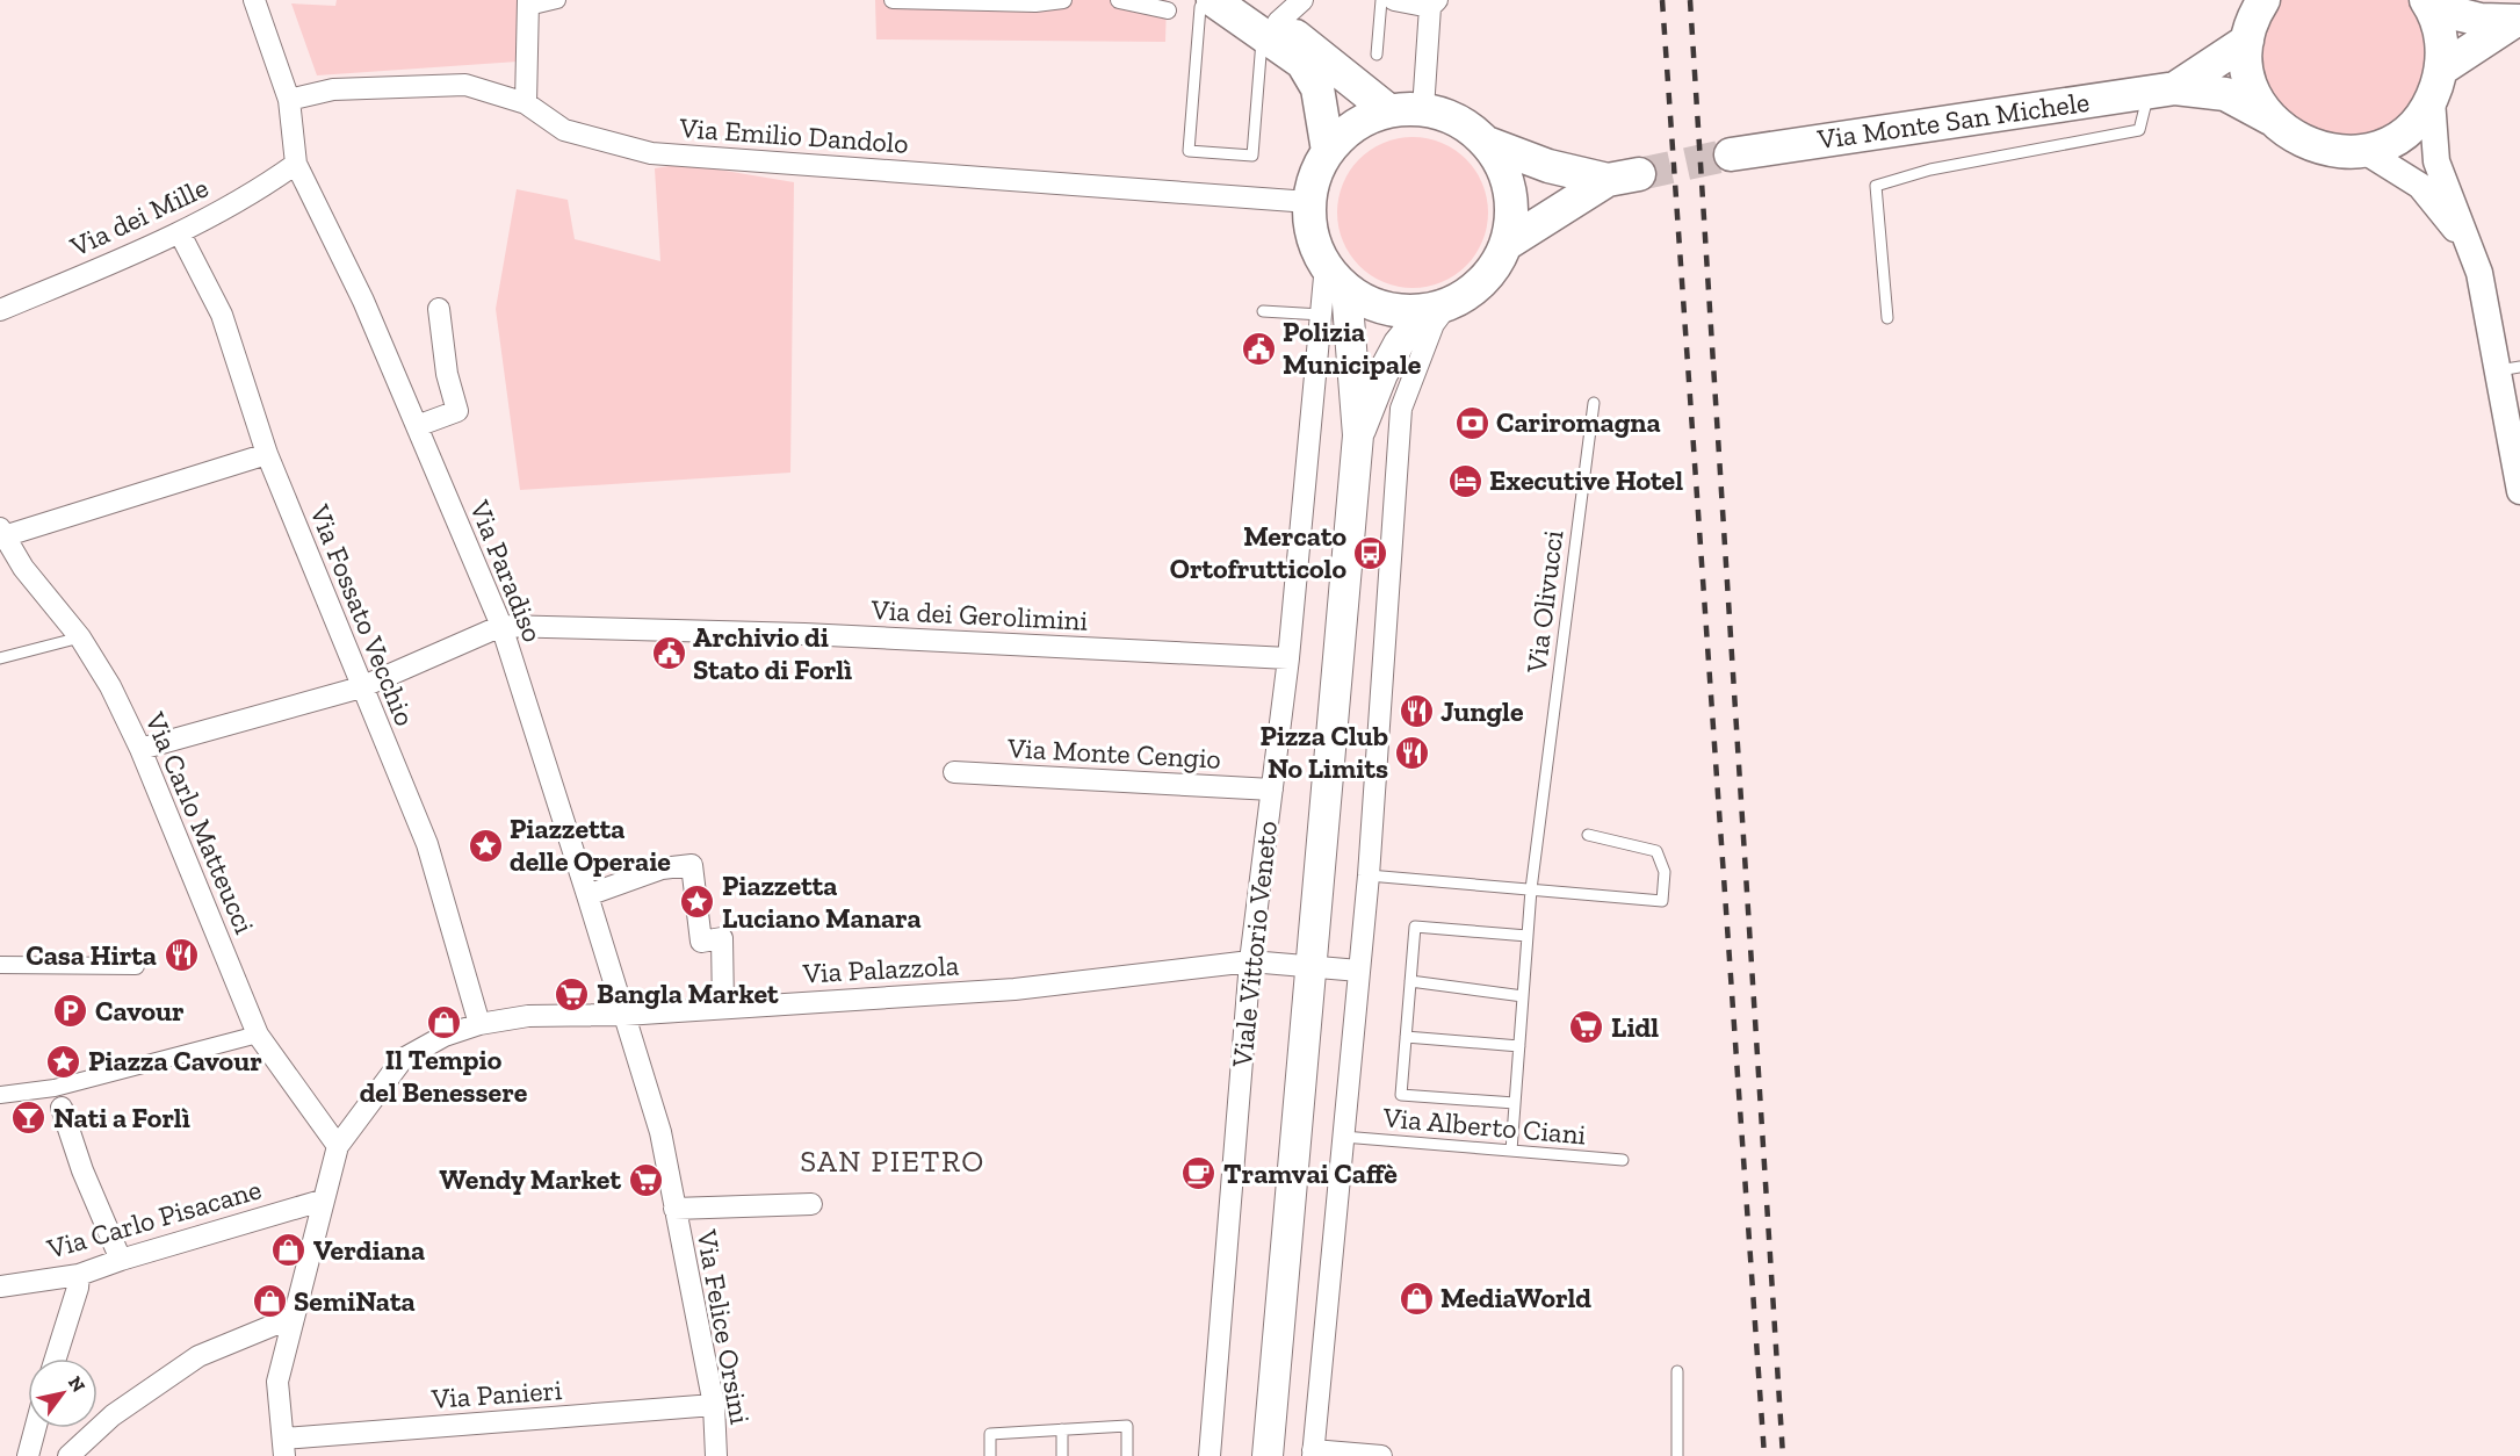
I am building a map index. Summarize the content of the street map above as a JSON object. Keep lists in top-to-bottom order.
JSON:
{
  "streets": {
    "main road": ["Via Monte San Michele", "Viale Vittorio Veneto"],
    "street": [
      "Via Emilio Dandolo",
      "Via dei Mille",
      "Via Paradiso",
      "Via Fossato Vecchio",
      "Via dei Gerolimini",
      "Via Monte Cengio",
      "Via Carlo Matteucci",
      "Via Palazzola",
      "Via Carlo Pisacane",
      "Via Felice Orsini",
      "Via Panieri"
    ],
    "lane": ["Via Olivucci", "Via Alberto Ciani"]
  },
  "crossings": [
    ["Via Emilio Dandolo", "Via Paradiso"],
    ["Via Emilio Dandolo", "Viale Vittorio Veneto"],
    ["Via dei Mille", "Via Paradiso"],
    ["Via dei Mille", "Via Fossato Vecchio"],
    ["Via Paradiso", "Via dei Gerolimini"],
    ["Via Paradiso", "Via Palazzola"],
    ["Via Paradiso", "Via Felice Orsini"],
    ["Via Olivucci", "Via Alberto Ciani"],
    ["Via Fossato Vecchio", "Via Palazzola"],
    ["Via dei Gerolimini", "Viale Vittorio Veneto"],
    ["Via Monte Cengio", "Viale Vittorio Veneto"],
    ["Via Carlo Matteucci", "Via Palazzola"],
    ["Viale Vittorio Veneto", "Via Palazzola"],
    ["Via Palazzola", "Via Felice Orsini"],
    ["Via Felice Orsini", "Via Panieri"]
  ],
  "districts": ["SAN PIETRO"],
  "places": {
    "public building": ["Polizia Municipale", "Archivio di Stato di Forlì"],
    "bank": ["Cariromagna"],
    "hotel": ["Executive Hotel"],
    "bus stop": ["Mercato Ortofrutticolo"],
    "restaurant": ["Jungle", "Pizza Club No Limits", "Casa Hirta"],
    "place": ["Piazzetta delle Operaie", "Piazzetta Luciano Manara", "Piazza Cavour"],
    "supermarket": ["Bangla Market", "Lidl", "Wendy Market"],
    "parking": ["Cavour"],
    "shop": [
      "Il Tempio del Benessere",
      "Verdiana",
      "MediaWorld",
      "SemiNata"
    ],
    "bar": ["Nati a Forlì"],
    "cafe": ["Tramvai Caffè"]
  },
  "north": "top right"
}
